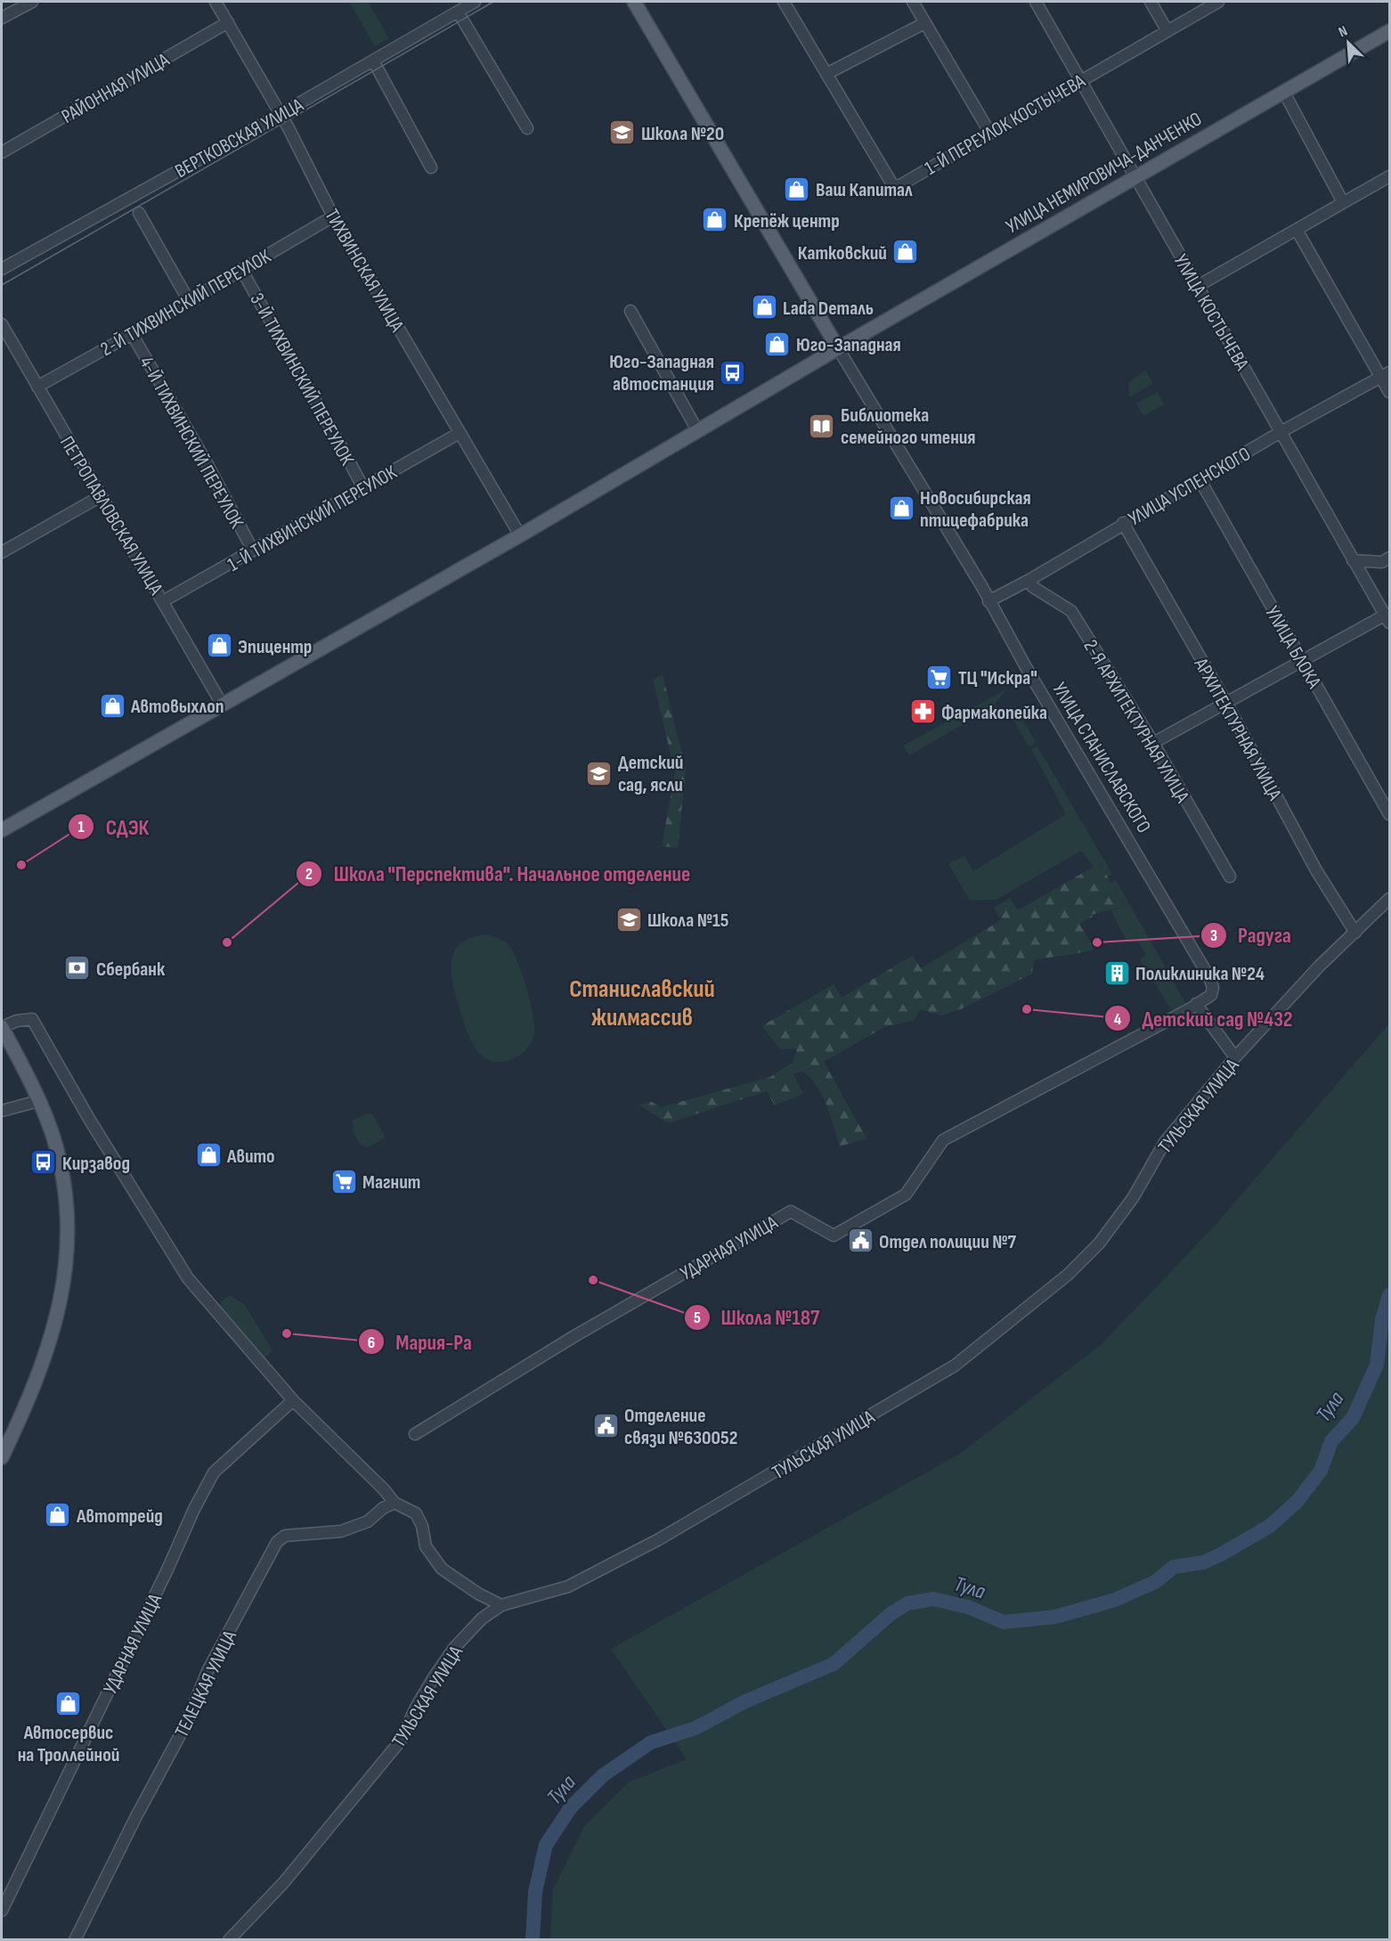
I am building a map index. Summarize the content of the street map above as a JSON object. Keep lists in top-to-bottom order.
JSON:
{
  "streets": {
    "main road": ["УЛИЦА НЕМИРОВИЧА-ДАНЧЕНКО", "УЛИЦА СТАНИСЛАВСКОГО"],
    "street": [
      "РАЙОННАЯ УЛИЦА",
      "1-Й ПЕРЕУЛОК КОСТЫЧЕВА",
      "ВЕРТКОВСКАЯ УЛИЦА",
      "ТИХВИНСКАЯ УЛИЦА",
      "2-Й ТИХВИНСКИЙ ПЕРЕУЛОК",
      "УЛИЦА КОСТЫЧЕВА",
      "3-Й ТИХВИНСКИЙ ПЕРЕУЛОК",
      "4-Й ТИХВИНСКИЙ ПЕРЕУЛОК",
      "УЛИЦА УСПЕНСКОГО",
      "ПЕТРОПАВЛОВСКАЯ УЛИЦА",
      "1-Й ТИХВИНСКИЙ ПЕРЕУЛОК",
      "УЛИЦА БЛОКА",
      "2-Я АРХИТЕКТУРНАЯ УЛИЦА",
      "АРХИТЕКТУРНАЯ УЛИЦА",
      "ТУЛЬСКАЯ УЛИЦА",
      "УДАРНАЯ УЛИЦА",
      "ТЕЛЕЦКАЯ УЛИЦА"
    ]
  },
  "crossings": [
    ["РАЙОННАЯ УЛИЦА", "ТИХВИНСКАЯ УЛИЦА"],
    ["1-Й ПЕРЕУЛОК КОСТЫЧЕВА", "УЛИЦА КОСТЫЧЕВА"],
    ["ВЕРТКОВСКАЯ УЛИЦА", "ТИХВИНСКАЯ УЛИЦА"],
    ["УЛИЦА НЕМИРОВИЧА-ДАНЧЕНКО", "ТИХВИНСКАЯ УЛИЦА"],
    ["УЛИЦА НЕМИРОВИЧА-ДАНЧЕНКО", "УЛИЦА КОСТЫЧЕВА"],
    ["УЛИЦА НЕМИРОВИЧА-ДАНЧЕНКО", "ПЕТРОПАВЛОВСКАЯ УЛИЦА"],
    ["УЛИЦА НЕМИРОВИЧА-ДАНЧЕНКО", "УЛИЦА СТАНИСЛАВСКОГО"],
    ["ТИХВИНСКАЯ УЛИЦА", "2-Й ТИХВИНСКИЙ ПЕРЕУЛОК"],
    ["ТИХВИНСКАЯ УЛИЦА", "1-Й ТИХВИНСКИЙ ПЕРЕУЛОК"],
    ["2-Й ТИХВИНСКИЙ ПЕРЕУЛОК", "3-Й ТИХВИНСКИЙ ПЕРЕУЛОК"],
    ["2-Й ТИХВИНСКИЙ ПЕРЕУЛОК", "4-Й ТИХВИНСКИЙ ПЕРЕУЛОК"],
    ["2-Й ТИХВИНСКИЙ ПЕРЕУЛОК", "ПЕТРОПАВЛОВСКАЯ УЛИЦА"],
    ["УЛИЦА КОСТЫЧЕВА", "УЛИЦА УСПЕНСКОГО"],
    ["3-Й ТИХВИНСКИЙ ПЕРЕУЛОК", "1-Й ТИХВИНСКИЙ ПЕРЕУЛОК"],
    ["4-Й ТИХВИНСКИЙ ПЕРЕУЛОК", "1-Й ТИХВИНСКИЙ ПЕРЕУЛОК"],
    ["УЛИЦА УСПЕНСКОГО", "УЛИЦА БЛОКА"],
    ["УЛИЦА УСПЕНСКОГО", "2-Я АРХИТЕКТУРНАЯ УЛИЦА"],
    ["УЛИЦА УСПЕНСКОГО", "АРХИТЕКТУРНАЯ УЛИЦА"],
    ["УЛИЦА УСПЕНСКОГО", "УЛИЦА СТАНИСЛАВСКОГО"],
    ["ПЕТРОПАВЛОВСКАЯ УЛИЦА", "1-Й ТИХВИНСКИЙ ПЕРЕУЛОК"],
    ["АРХИТЕКТУРНАЯ УЛИЦА", "ТУЛЬСКАЯ УЛИЦА"],
    ["УЛИЦА СТАНИСЛАВСКОГО", "УДАРНАЯ УЛИЦА"]
  ],
  "districts": ["Станиславский жилмассив"],
  "water": ["Тула"],
  "places": {
    "school or university": ["Школа №20", "Детский сад, ясли", "Школа №15"],
    "shop": [
      "Ваш Капитал",
      "Крепёж центр",
      "Катковский",
      "Lada Dеталь",
      "Юго-Западная",
      "Новосибирская птицефабрика",
      "Эпицентр",
      "Автовыхлоп",
      "Авито",
      "Автотрейд",
      "Автосервис на Троллейной"
    ],
    "bus stop": ["Юго-Западная автостанция", "Кирзавод"],
    "library": ["Библиотека семейного чтения"],
    "supermarket": ["ТЦ \"Искра\"", "Магнит"],
    "pharmacy": ["Фармакопейка"],
    "other": [
      "СДЭК",
      "Школа \"Перспектива\". Начальное отделение",
      "Радуга",
      "Детский сад №432",
      "Школа №187",
      "Мария-Ра"
    ],
    "bank": ["Сбербанк"],
    "building": ["Поликлиника №24"],
    "public building": ["Отдел полиции №7", "Отделение связи №630052"]
  },
  "north": "top left"
}
